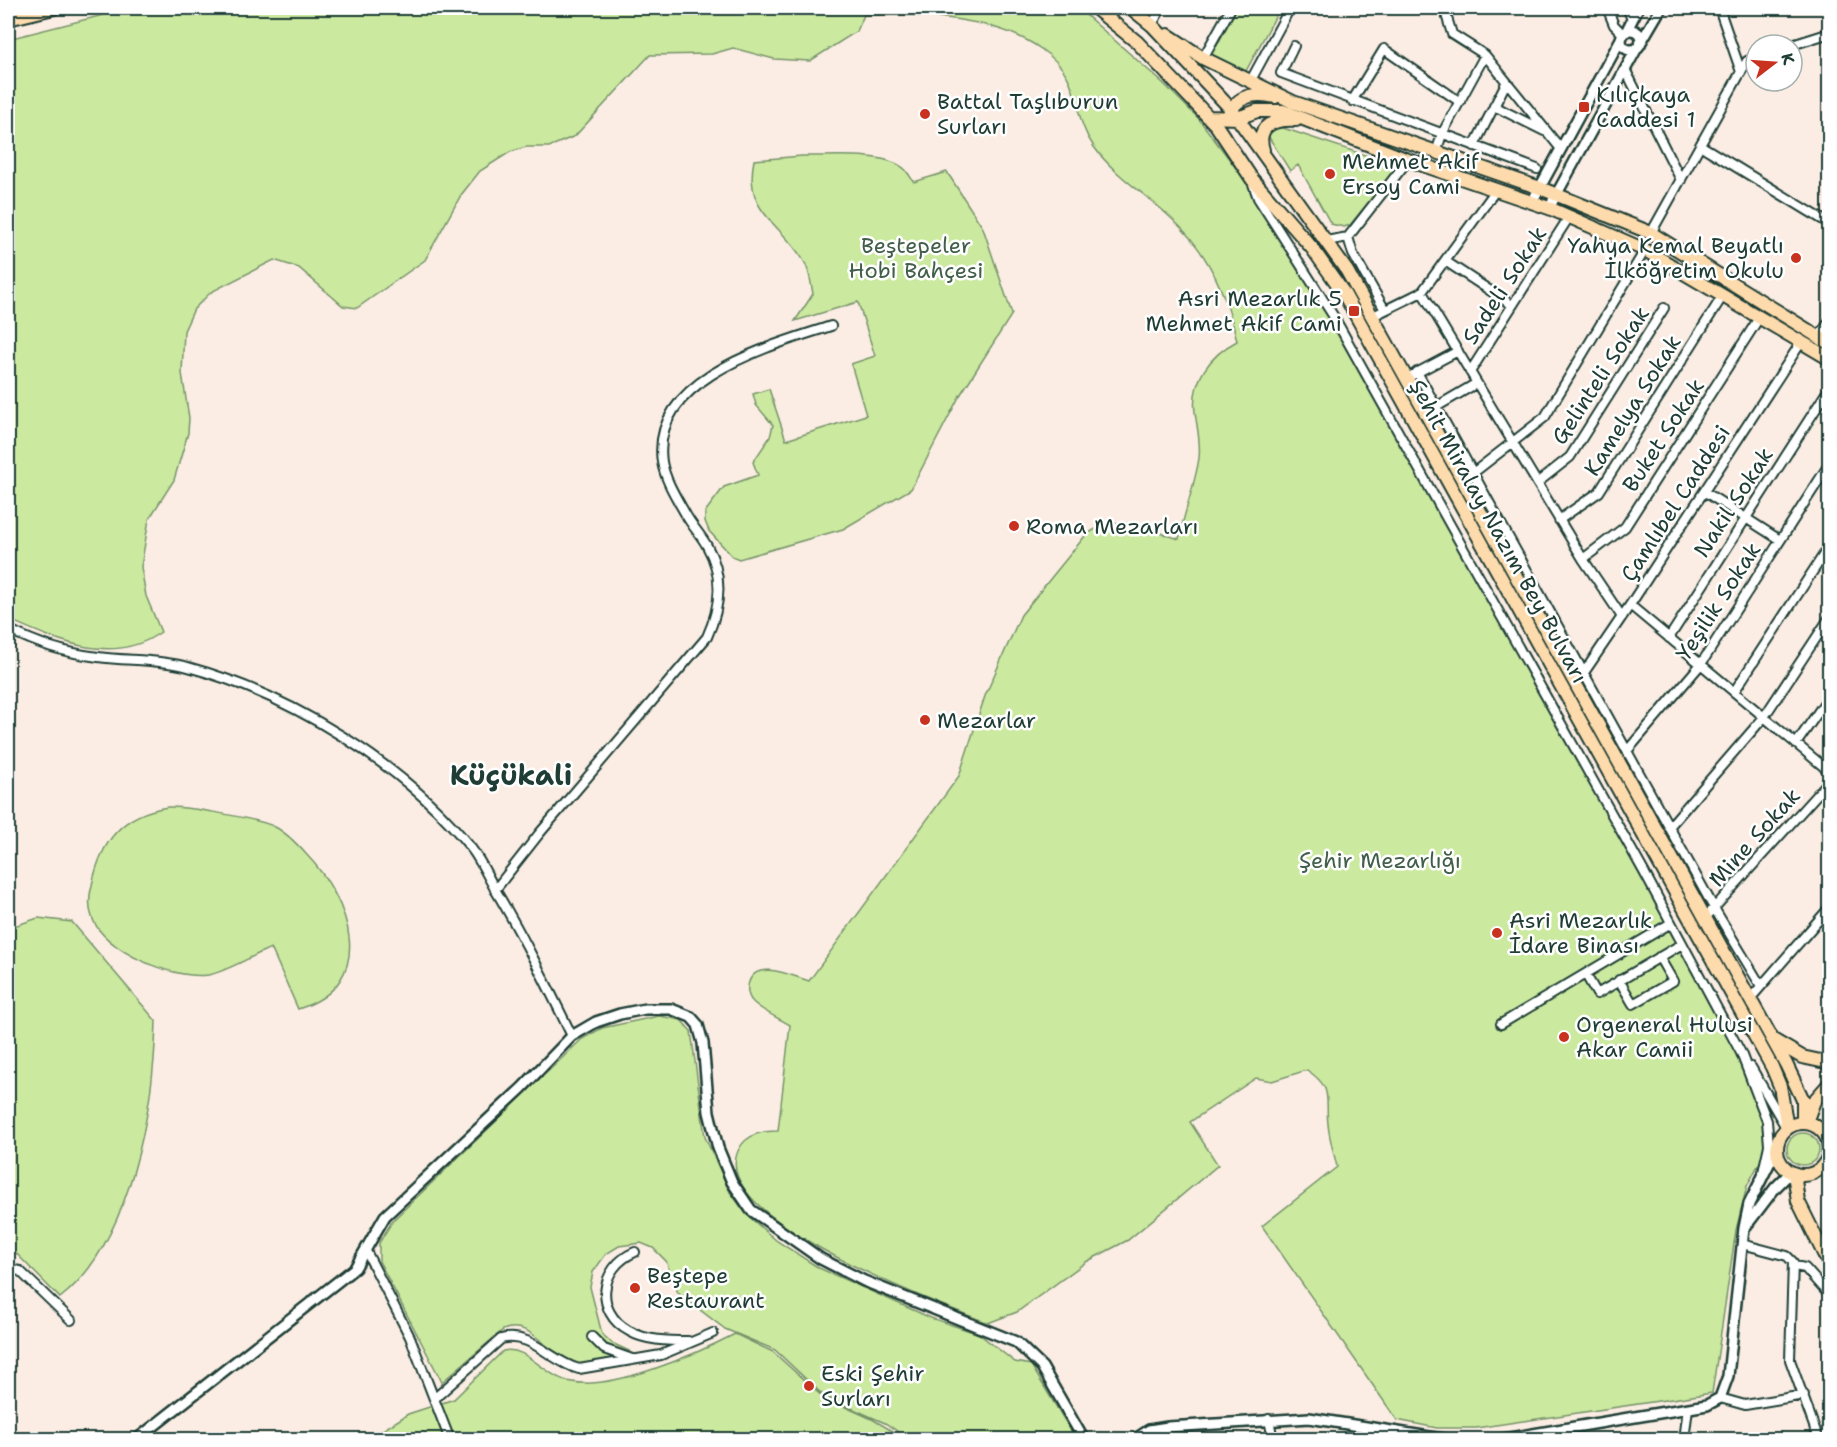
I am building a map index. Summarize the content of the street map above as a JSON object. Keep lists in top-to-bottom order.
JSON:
{
  "streets": {
    "main road": ["Şehit Miralay Nazım Bey Bulvarı"],
    "street": [
      "Sadeli Sokak",
      "Gelinteli Sokak",
      "Kamelya Sokak",
      "Buket Sokak",
      "Nakil Sokak",
      "Çamlıbel Caddesi",
      "Yeşilik Sokak",
      "Mine Sokak"
    ]
  },
  "crossings": [
    ["Çamlıbel Caddesi", "Şehit Miralay Nazım Bey Bulvarı"],
    ["Şehit Miralay Nazım Bey Bulvarı", "Mine Sokak"]
  ],
  "districts": ["Küçükali"],
  "parks": ["Beştepeler Hobi Bahçesi", "Şehir Mezarlığı"],
  "places": {
    "transit": ["Kılıçkaya Caddesi 1", "Asri Mezarlık 5 Mehmet Akif Cami"],
    "other": [
      "Battal Taşlıburun Surları",
      "Mehmet Akif Ersoy Cami",
      "Yahya Kemal Beyatlı İlköğretim Okulu",
      "Roma Mezarları",
      "Mezarlar",
      "Asri Mezarlık İdare Binası",
      "Orgeneral Hulusi Akar Camii",
      "Beştepe Restaurant",
      "Eski Şehir Surları"
    ]
  },
  "north": "right"
}
